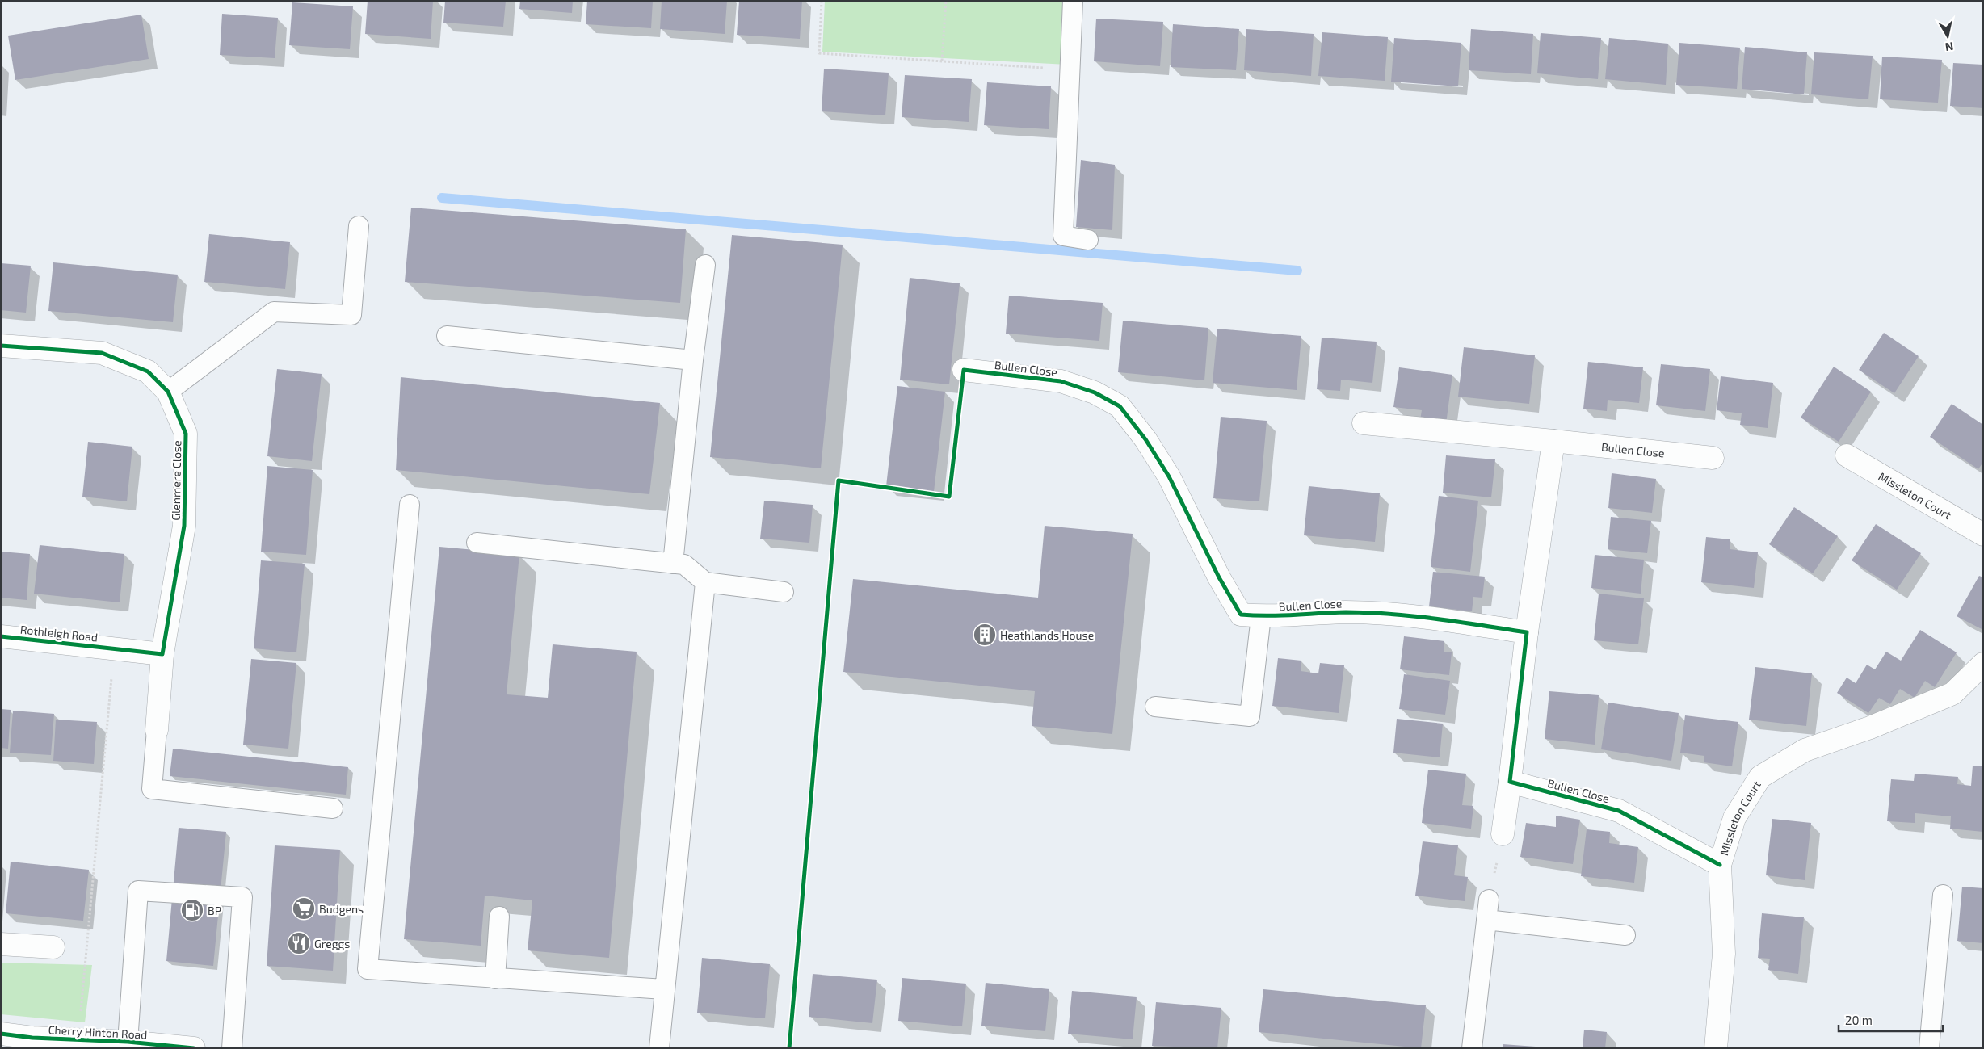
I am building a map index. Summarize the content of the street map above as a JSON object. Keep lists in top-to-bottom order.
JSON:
{
  "streets": {
    "street": [
      "Bullen Close",
      "Glenmere Close",
      "Missleton Court",
      "Rothleigh Road",
      "Cherry Hinton Road"
    ]
  },
  "crossings": [
    ["Bullen Close", "Missleton Court"]
  ],
  "places": {
    "building": ["Heathlands House"],
    "supermarket": ["Budgens"],
    "fuel station": ["BP"],
    "restaurant": ["Greggs"]
  },
  "scale_bar": "20 m",
  "north": "bottom"
}
